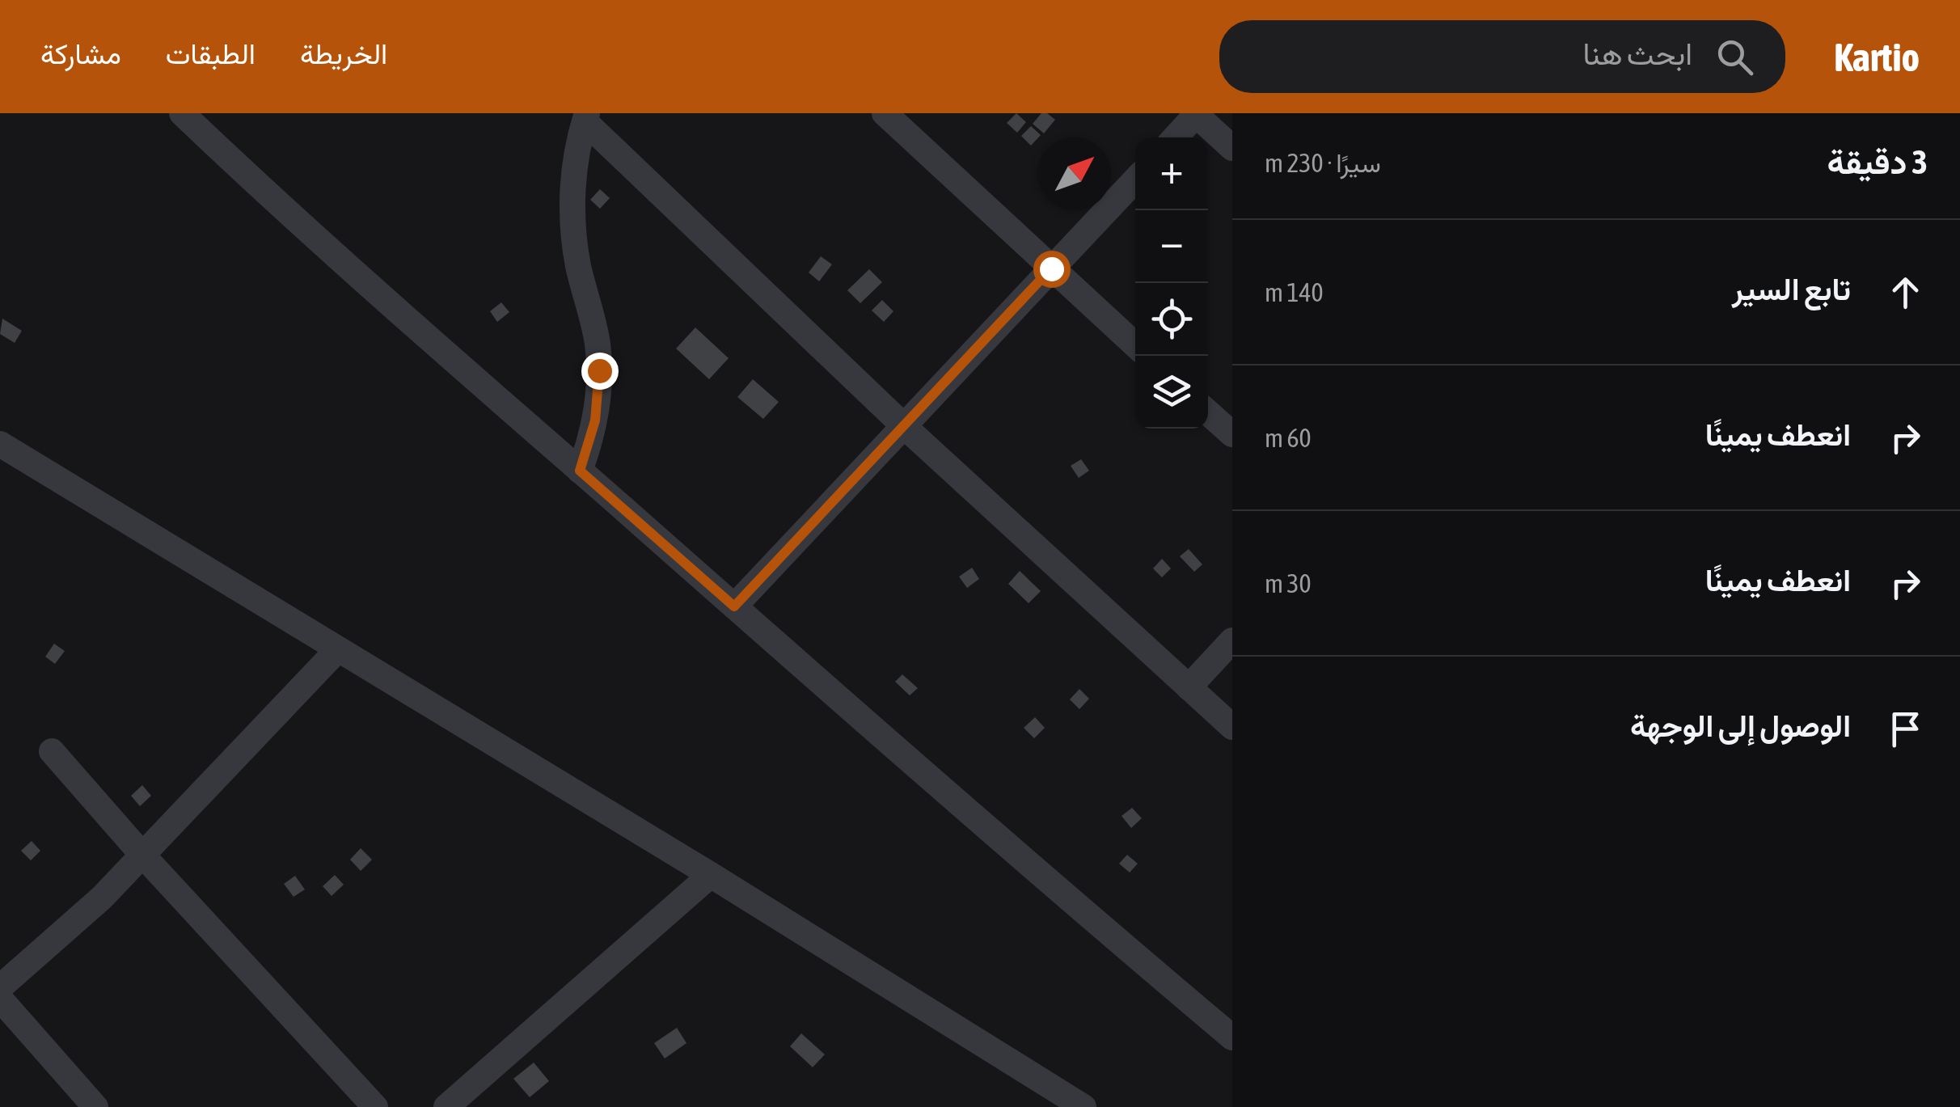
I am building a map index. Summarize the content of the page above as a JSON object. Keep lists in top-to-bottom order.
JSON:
{
  "north": "top right",
  "page": {
    "header": "Kartio",
    "search": "ابحث هنا",
    "nav": ["الخريطة", "الطبقات", "مشاركة"],
    "heading": ["3 دقيقة", "سيرًا · 230 m"],
    "map_buttons": ["+", "−"],
    "list": [
      ["تابع السير", "140 m"],
      ["انعطف يمينًا", "60 m"],
      ["انعطف يمينًا", "30 m"],
      "الوصول إلى الوجهة"
    ]
  }
}
